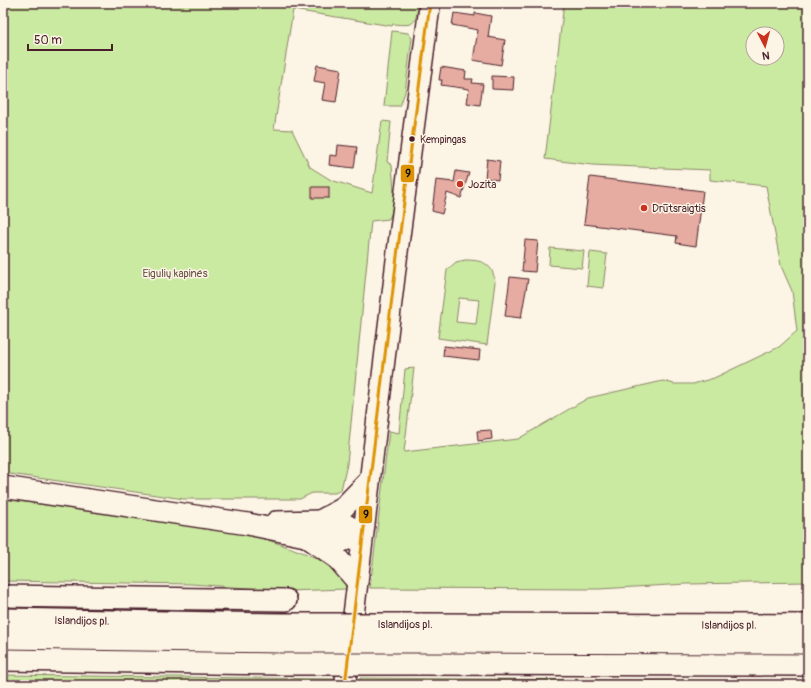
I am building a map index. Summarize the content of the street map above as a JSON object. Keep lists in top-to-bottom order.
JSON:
{
  "streets": {
    "highway": ["Islandijos pl."]
  },
  "parks": ["Eigulių kapinės"],
  "places": ["Kempingas", "Jozita", "Drūtsraigtis"],
  "lines": ["transit line 9"],
  "scale_bar": "50 m",
  "north": "bottom"
}
